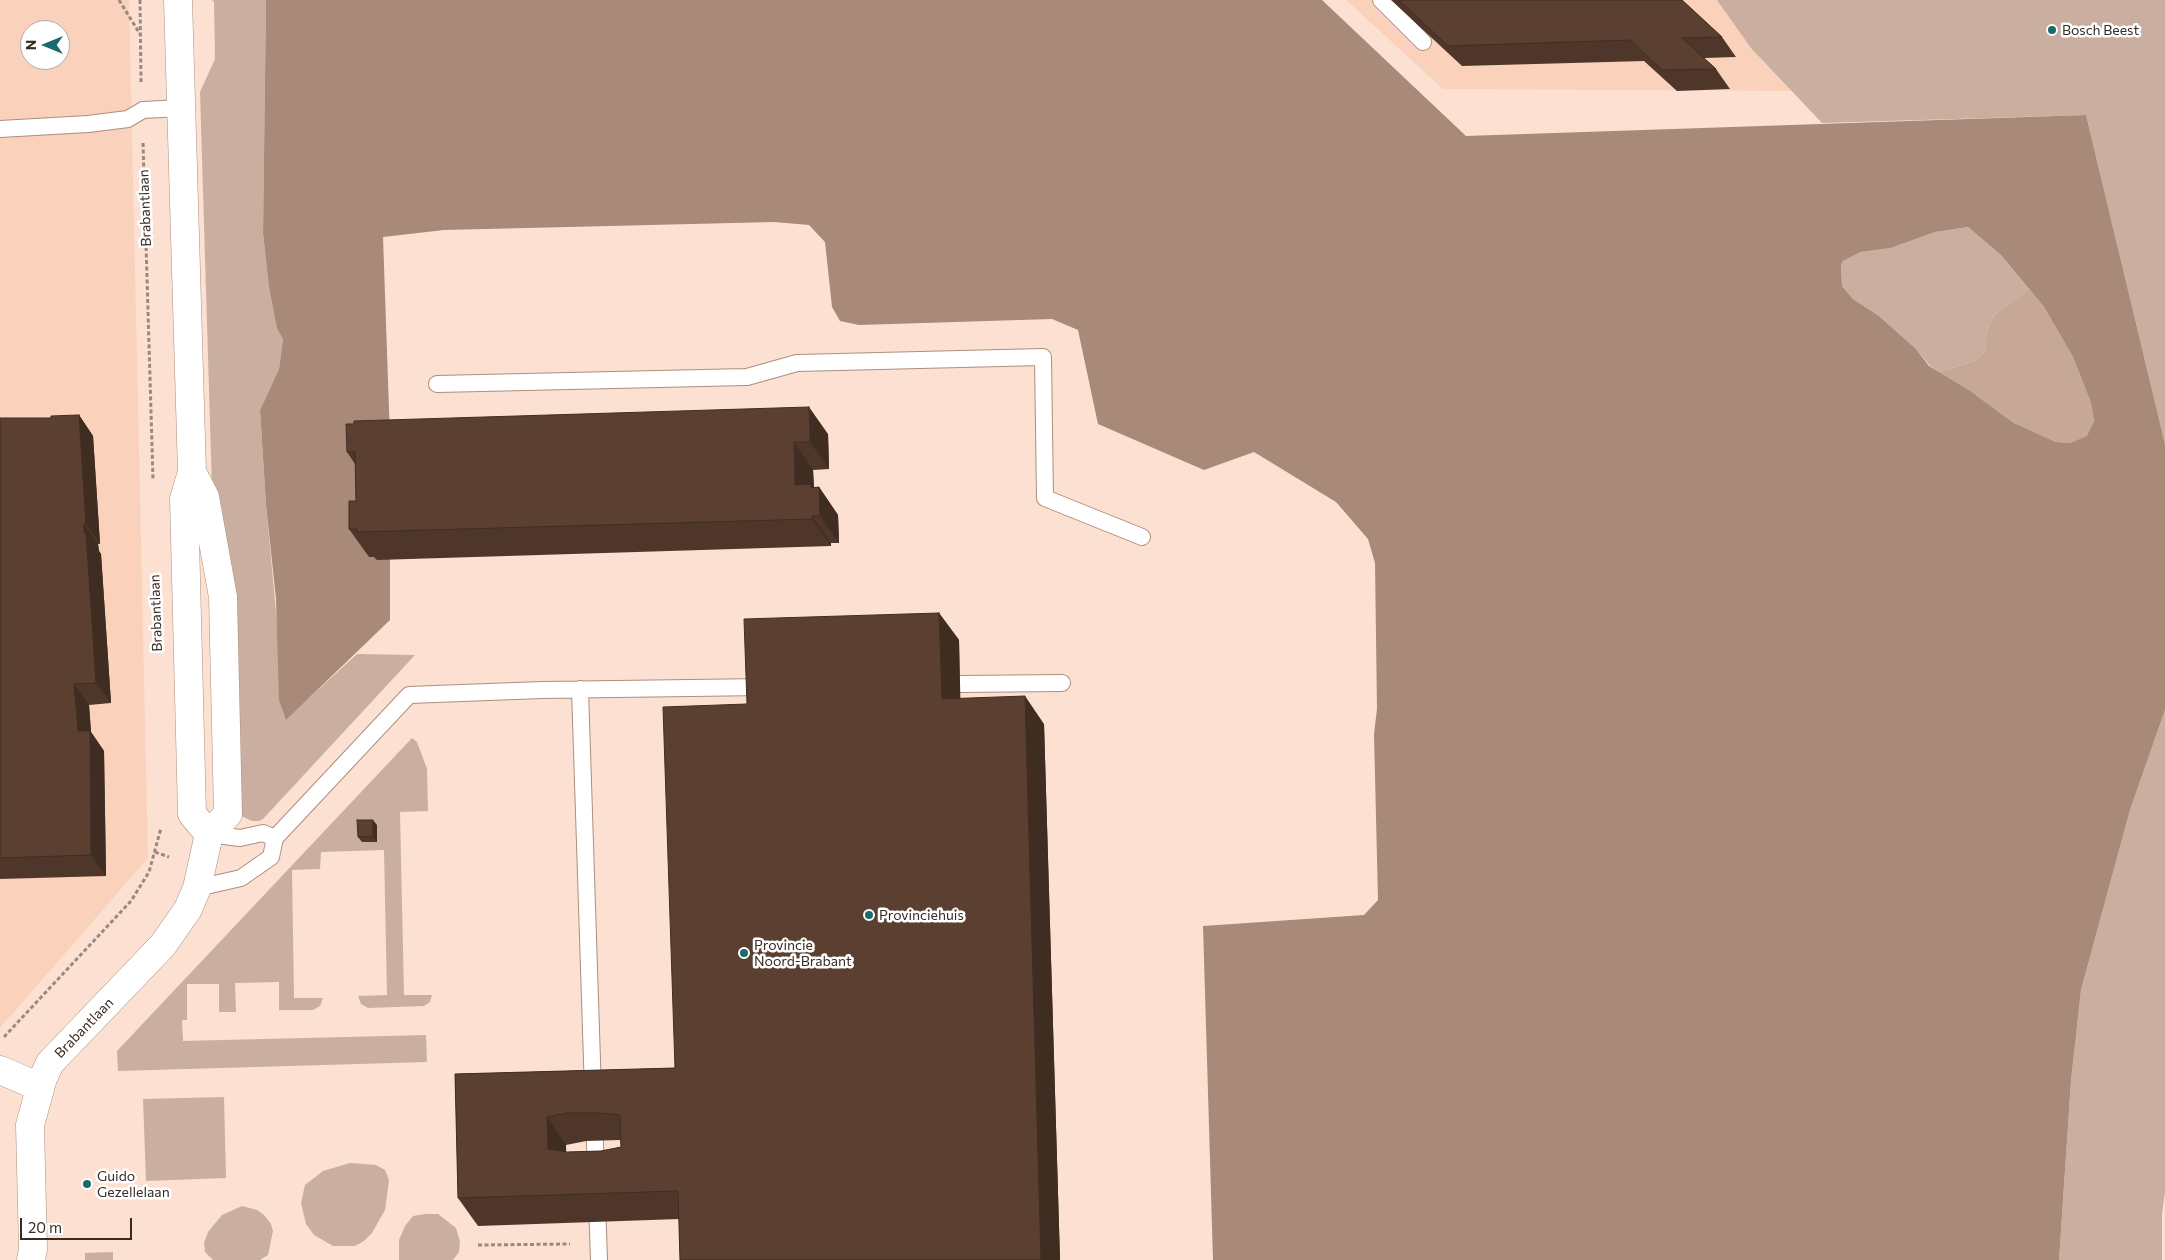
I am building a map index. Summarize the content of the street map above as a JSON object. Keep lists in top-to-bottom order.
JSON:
{
  "streets": {
    "street": ["Brabantlaan"]
  },
  "places": [
    "Bosch Beest",
    "Provinciehuis",
    "Provincie Noord-Brabant",
    "Guido Gezellelaan"
  ],
  "scale_bar": "20 m",
  "north": "left"
}
